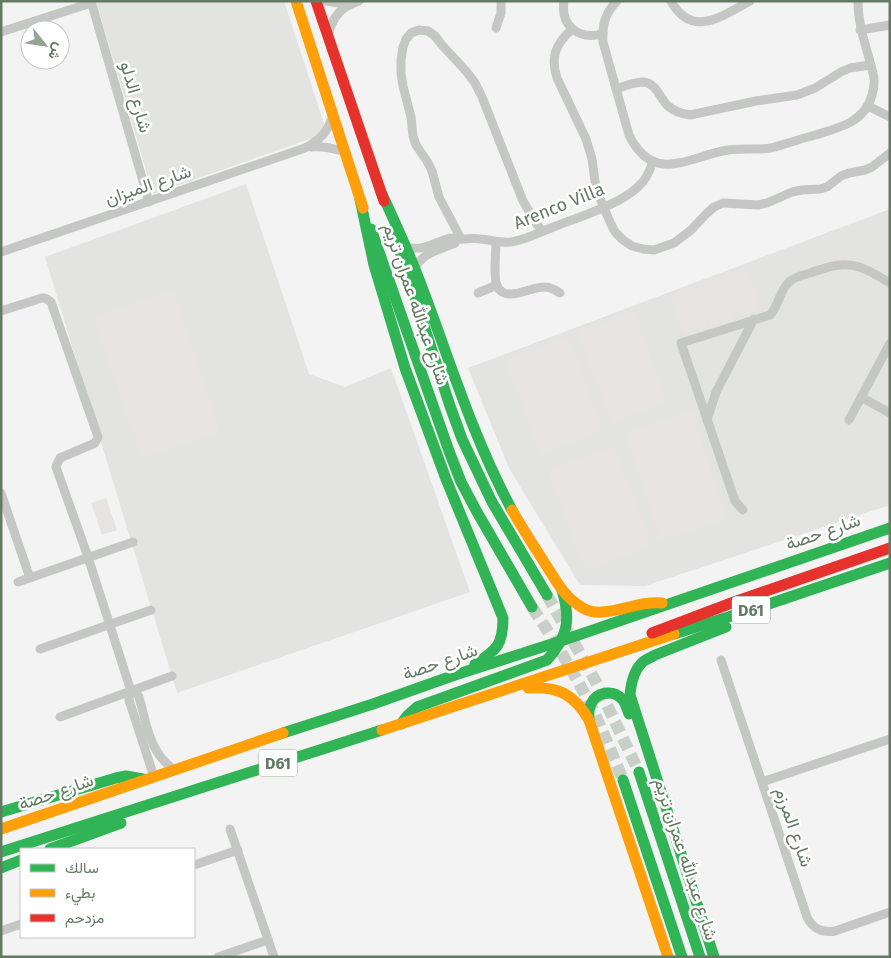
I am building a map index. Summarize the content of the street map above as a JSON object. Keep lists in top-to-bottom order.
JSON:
{
  "streets": {
    "main road": ["شارع عبدالله عمران تريم", "شارع حصة", "D61"],
    "street": [
      "شارع الدلو",
      "شارع الميزان",
      "Arenco Villa",
      "شارع المرزم"
    ]
  },
  "crossings": [
    ["شارع الدلو", "شارع الميزان"],
    ["شارع الميزان", "شارع عبدالله عمران تريم"]
  ],
  "legend": ["سالك", "بطيء", "مزدحم"],
  "north": "bottom right"
}
